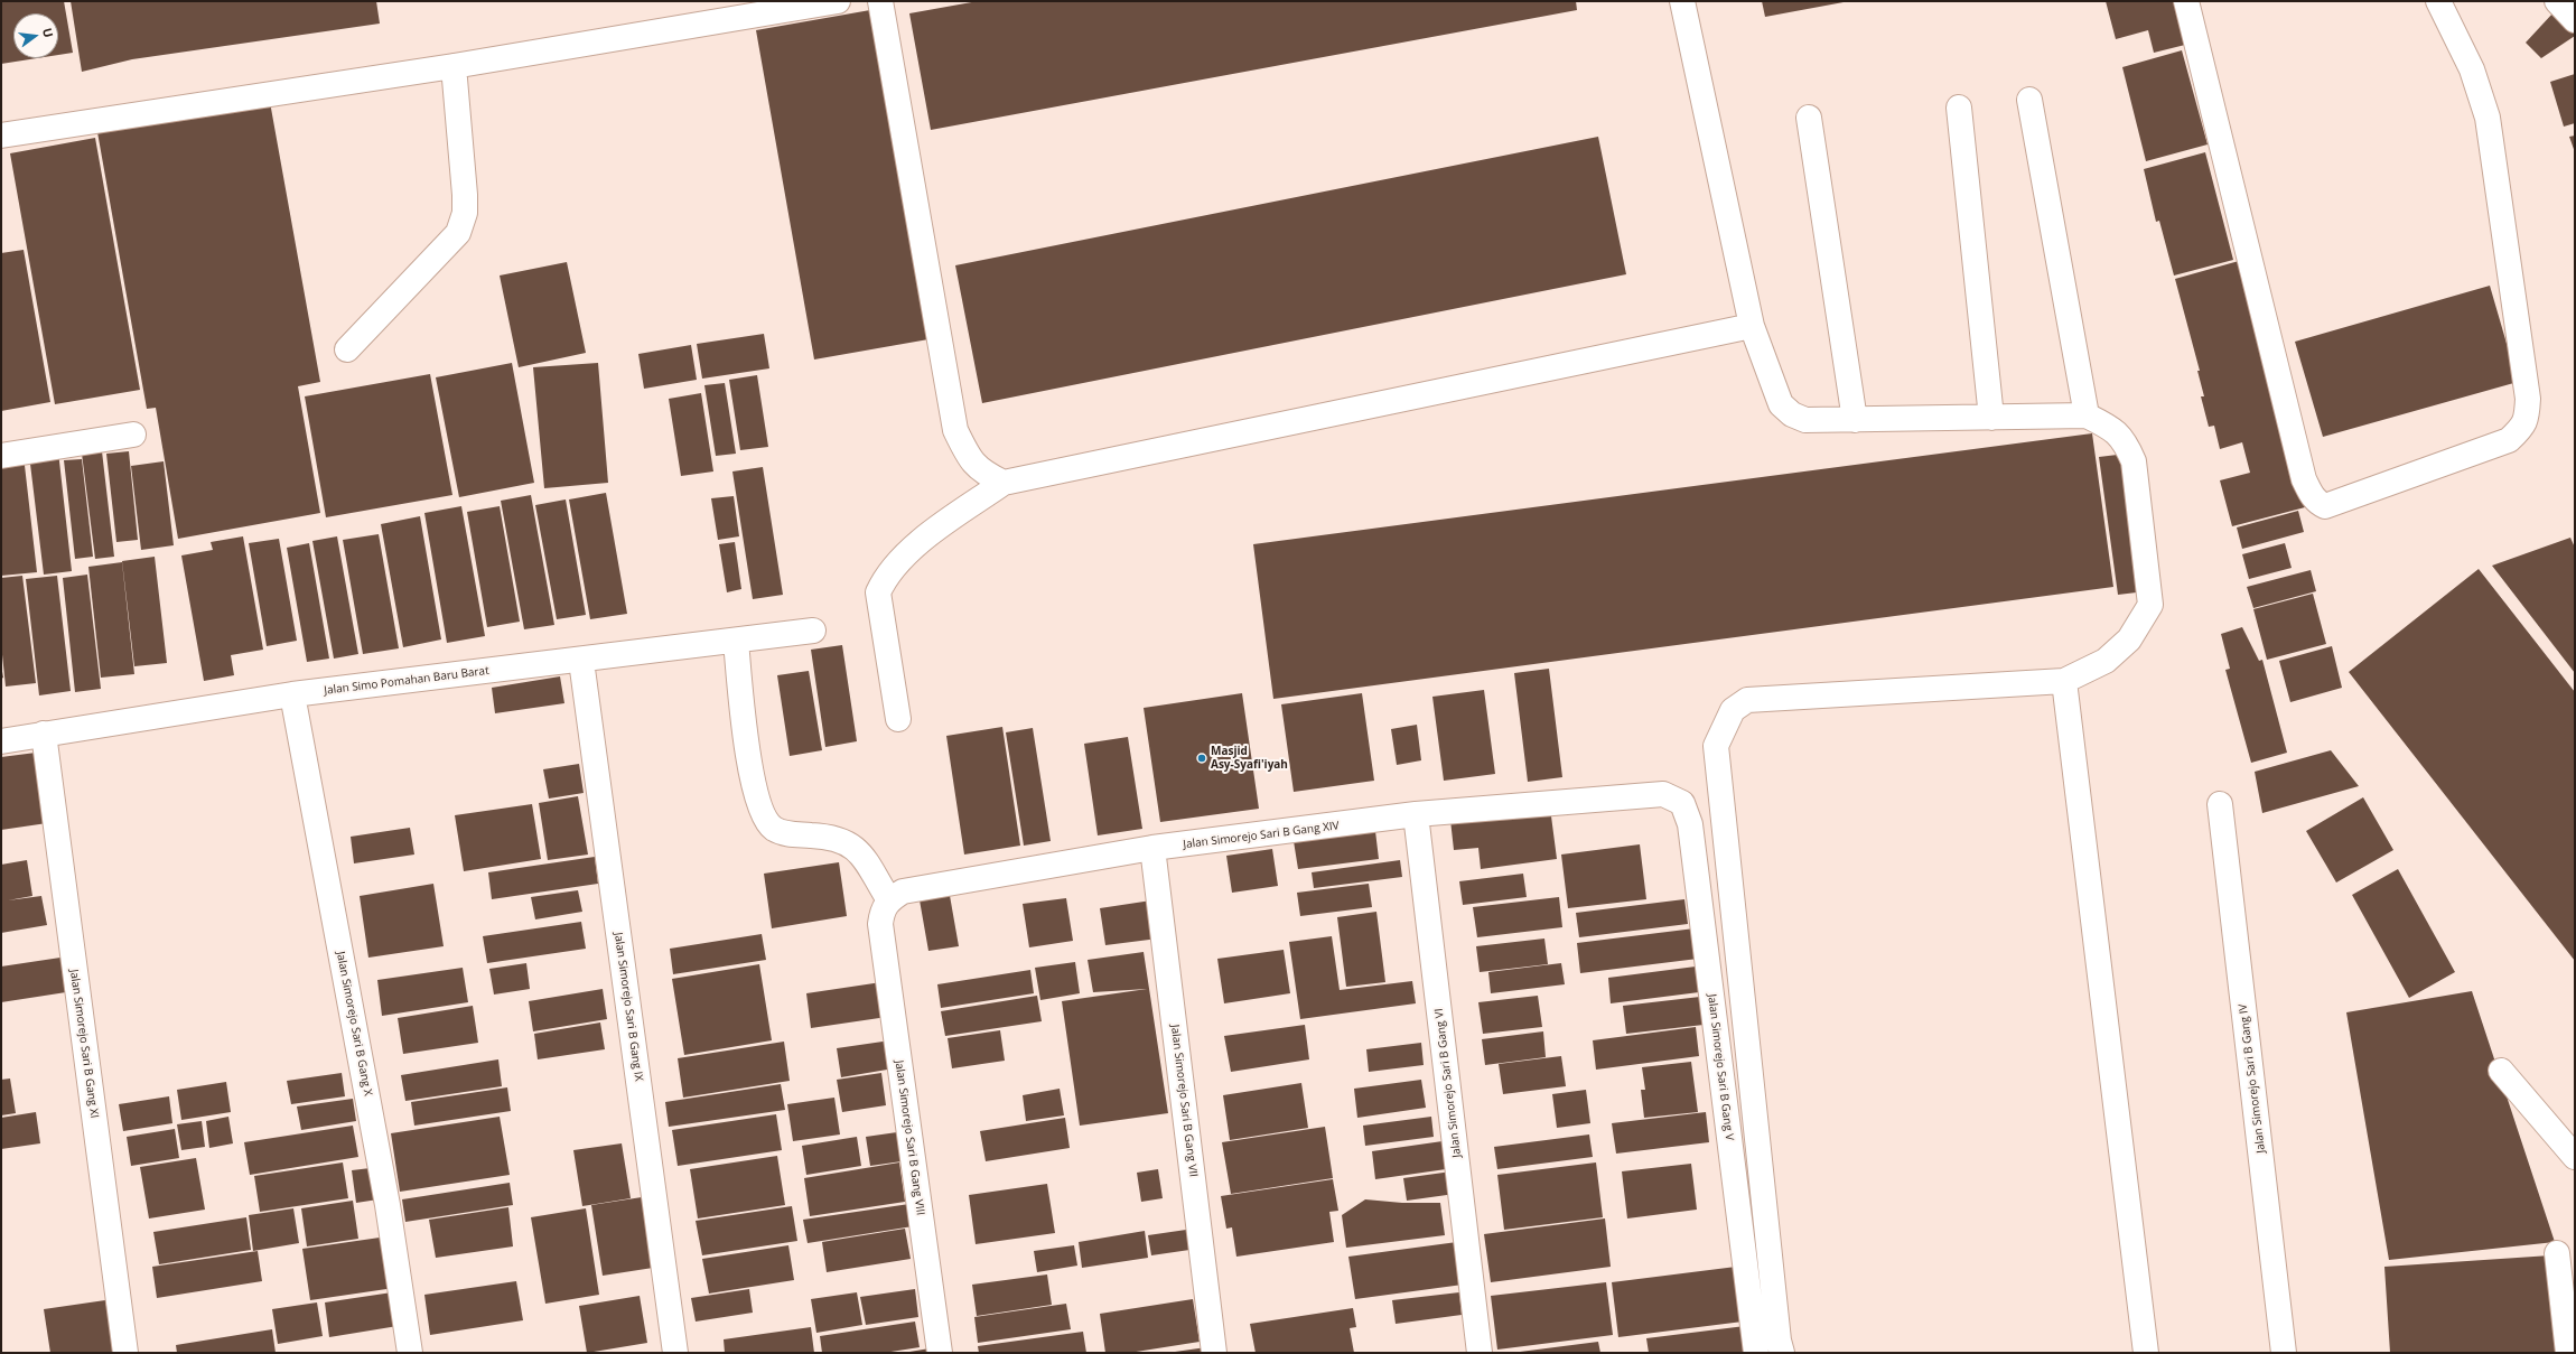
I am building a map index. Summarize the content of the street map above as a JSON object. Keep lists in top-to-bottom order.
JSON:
{
  "streets": {
    "street": [
      "Jalan Simo Pomahan Baru Barat",
      "Jalan Simorejo Sari B Gang XIV",
      "Jalan Simorejo Sari B Gang IX",
      "Jalan Simorejo Sari B Gang X",
      "Jalan Simorejo Sari B Gang XI",
      "Jalan Simorejo Sari B Gang V",
      "Jalan Simorejo Sari B Gang IV",
      "Jalan Simorejo Sari B Gang VI",
      "Jalan Simorejo Sari B Gang VII",
      "Jalan Simorejo Sari B Gang VIII"
    ]
  },
  "crossings": [
    ["Jalan Simo Pomahan Baru Barat", "Jalan Simorejo Sari B Gang IX"],
    ["Jalan Simo Pomahan Baru Barat", "Jalan Simorejo Sari B Gang X"],
    ["Jalan Simo Pomahan Baru Barat", "Jalan Simorejo Sari B Gang XI"],
    ["Jalan Simorejo Sari B Gang XIV", "Jalan Simorejo Sari B Gang V"],
    ["Jalan Simorejo Sari B Gang XIV", "Jalan Simorejo Sari B Gang VI"],
    ["Jalan Simorejo Sari B Gang XIV", "Jalan Simorejo Sari B Gang VII"],
    ["Jalan Simorejo Sari B Gang XIV", "Jalan Simorejo Sari B Gang VIII"]
  ],
  "places": ["Masjid Asy-Syafi'iyah"],
  "north": "right"
}
